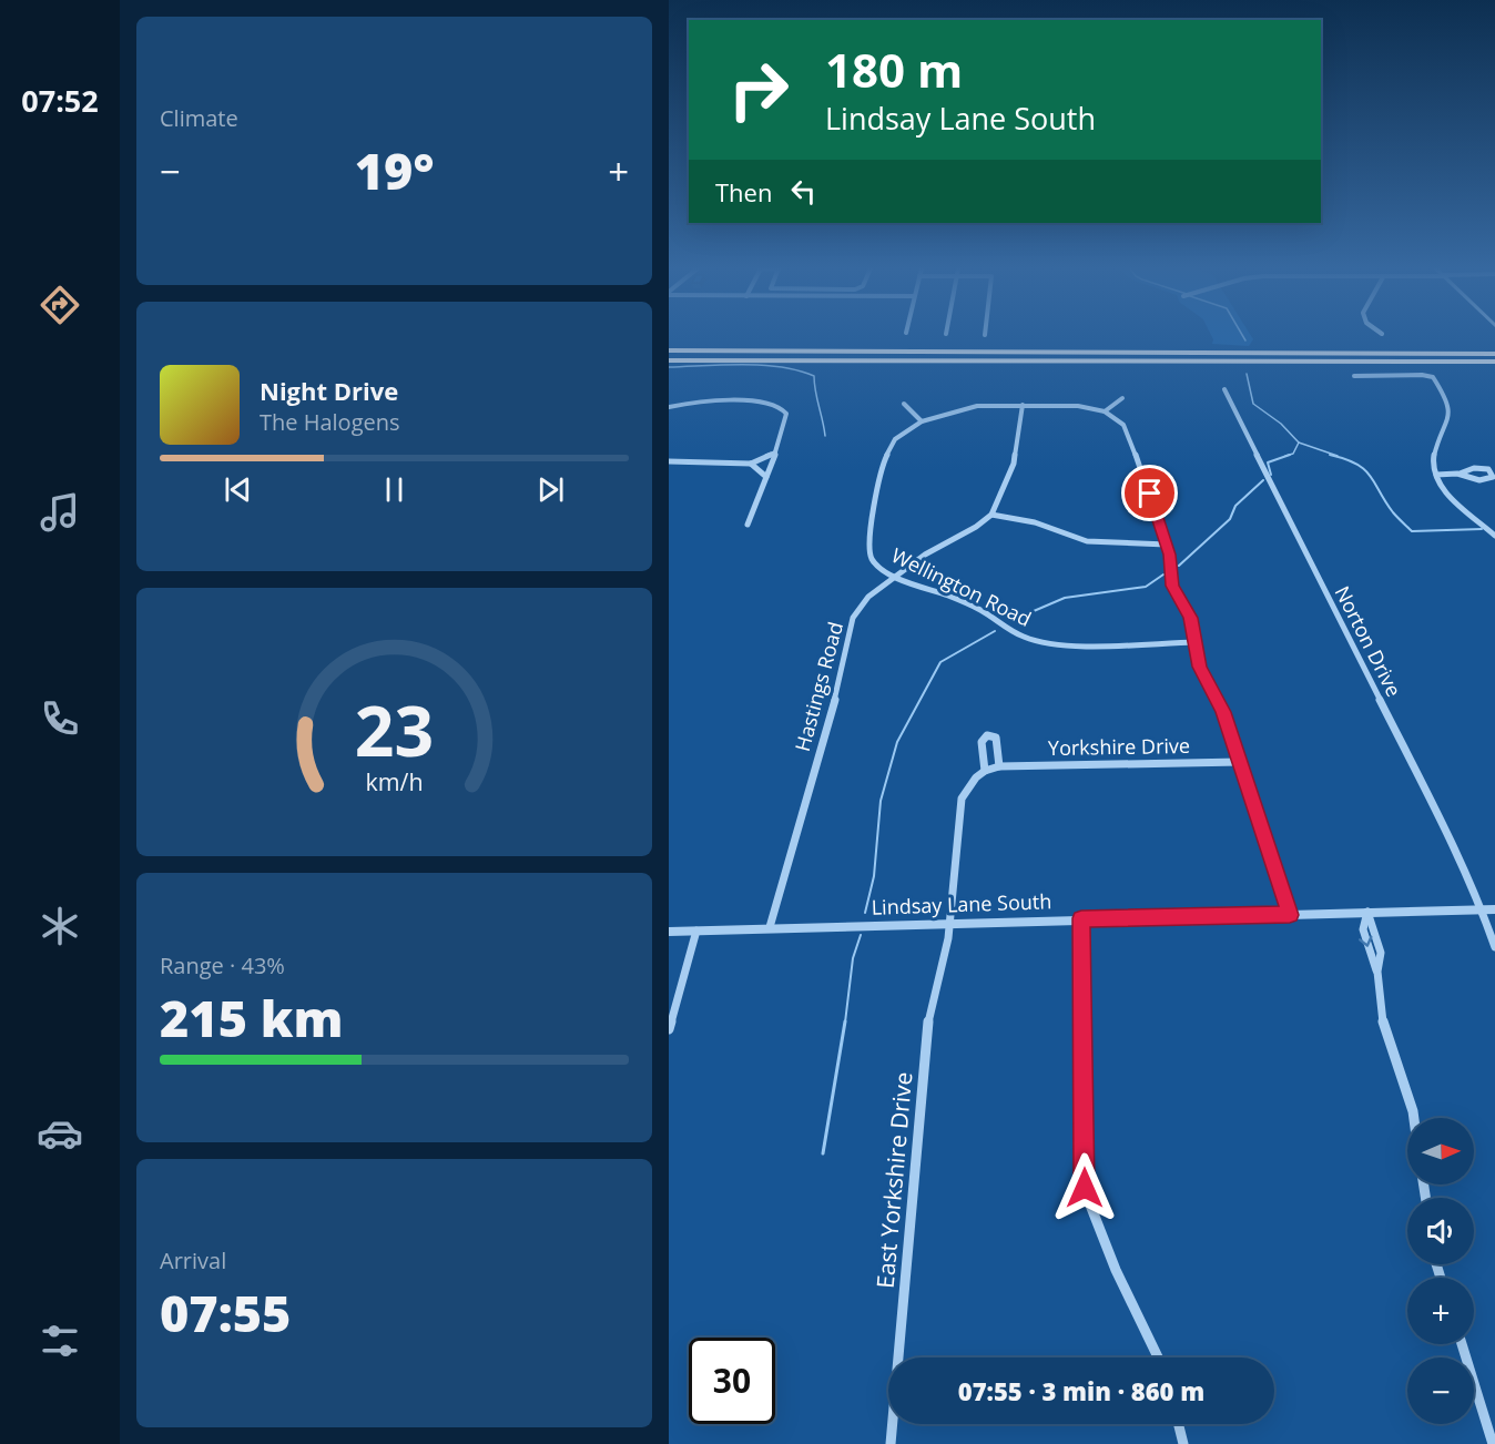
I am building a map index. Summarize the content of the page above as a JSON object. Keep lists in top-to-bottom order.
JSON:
{
  "streets": {
    "street": [
      "Wellington Road",
      "Norton Drive",
      "Hastings Road",
      "Yorkshire Drive",
      "Lindsay Lane South",
      "East Yorkshire Drive"
    ]
  },
  "crossings": [
    ["Wellington Road", "Hastings Road"],
    ["Norton Drive", "Lindsay Lane South"],
    ["Hastings Road", "Lindsay Lane South"],
    ["Lindsay Lane South", "East Yorkshire Drive"]
  ],
  "north": "right",
  "page": {
    "tabs": "07:52",
    "tile": [
      "Climate",
      ["Range · 43%", "215 km"],
      ["Arrival", "07:55"]
    ],
    "turn": ["180 m", "Lindsay Lane South"],
    "heat": ["−", "19°", "+"],
    "then": "Then",
    "song": ["Night Drive", "The Halogens"],
    "map_buttons": ["+", "−"],
    "limit": "30",
    "trip": "07:55 · 3 min · 860 m",
    "gauge": ["23", "km/h"]
  }
}
